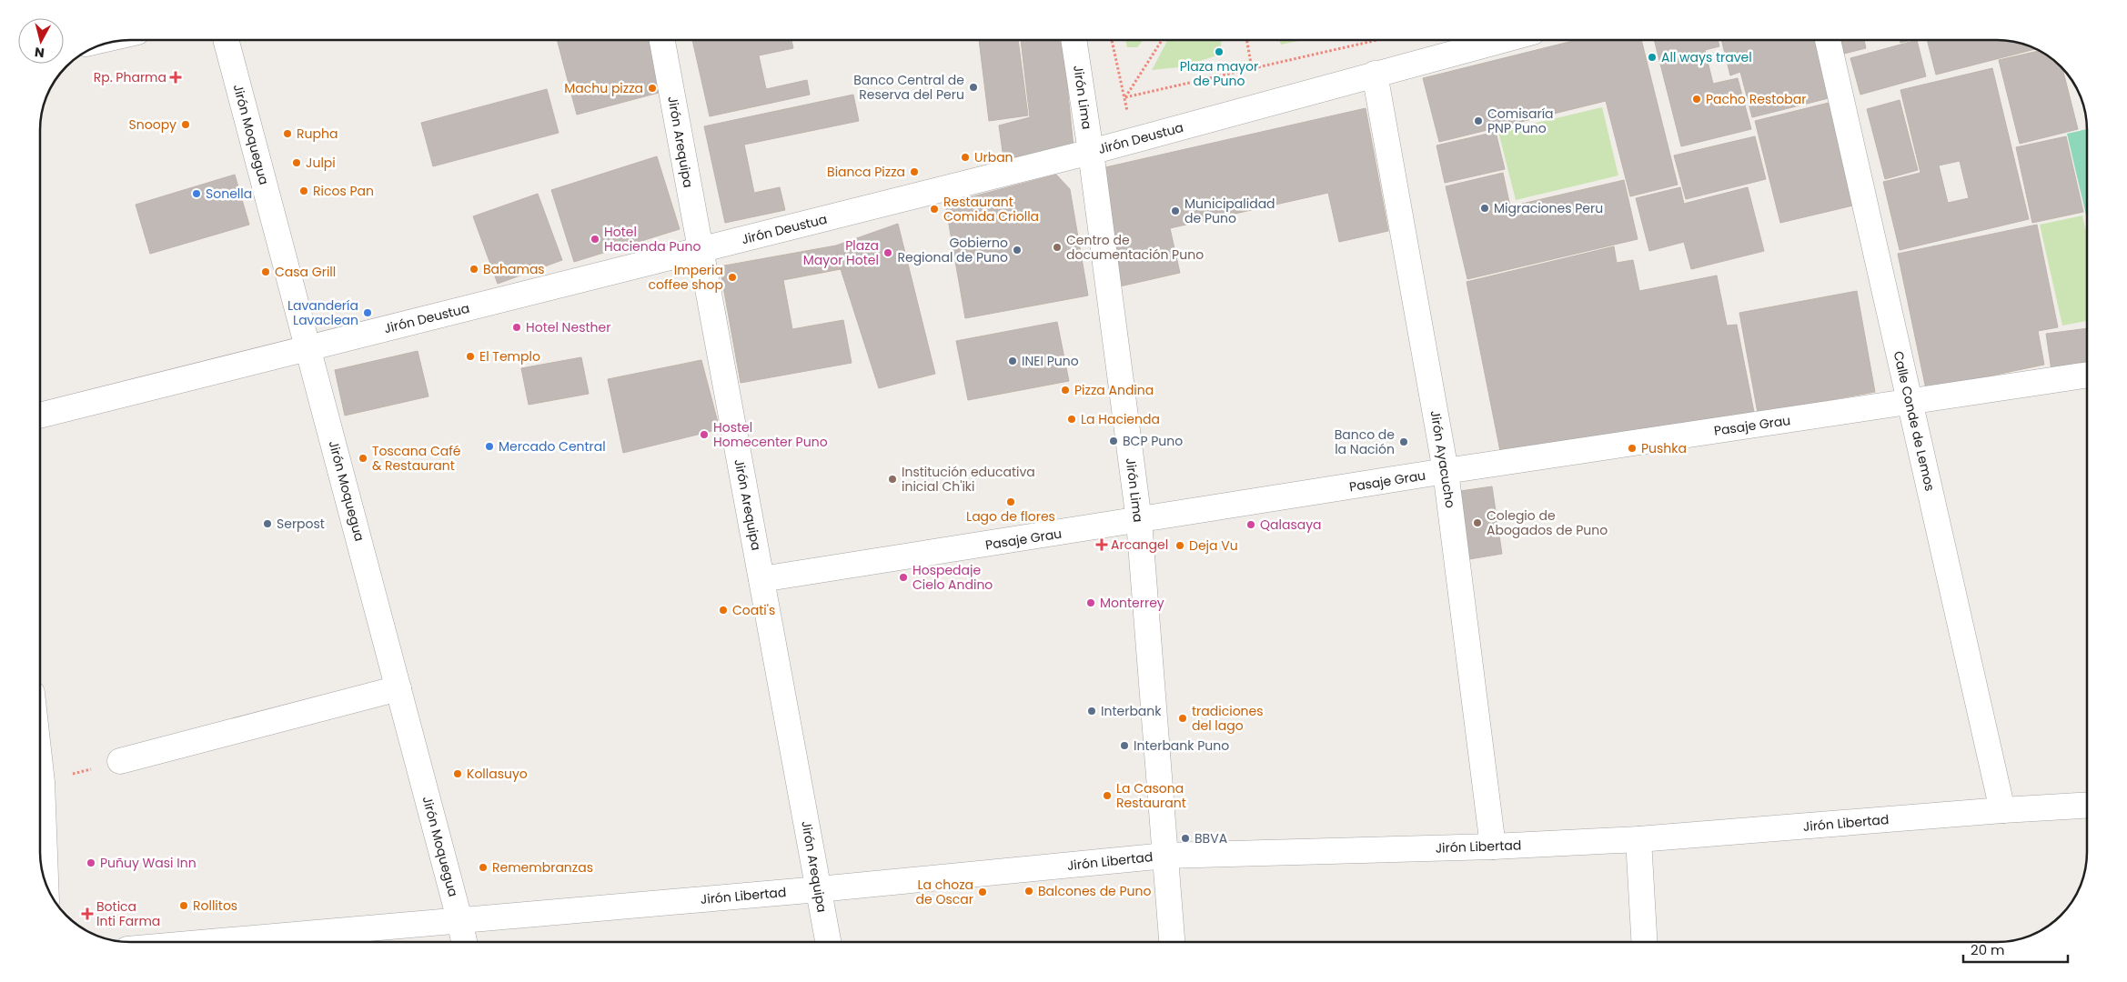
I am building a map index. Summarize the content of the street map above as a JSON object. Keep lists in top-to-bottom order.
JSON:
{
  "streets": {
    "street": [
      "Jirón Lima",
      "Jirón Moquegua",
      "Jirón Deustua",
      "Jirón Arequipa",
      "Calle Conde de Lemos",
      "Pasaje Grau",
      "Jirón Ayacucho",
      "Jirón Libertad"
    ]
  },
  "crossings": [
    ["Jirón Lima", "Jirón Deustua"],
    ["Jirón Lima", "Pasaje Grau"],
    ["Jirón Lima", "Jirón Libertad"],
    ["Jirón Moquegua", "Jirón Deustua"],
    ["Jirón Moquegua", "Jirón Libertad"],
    ["Jirón Deustua", "Jirón Arequipa"],
    ["Jirón Deustua", "Jirón Ayacucho"],
    ["Jirón Arequipa", "Pasaje Grau"],
    ["Jirón Arequipa", "Jirón Libertad"],
    ["Calle Conde de Lemos", "Pasaje Grau"],
    ["Calle Conde de Lemos", "Jirón Libertad"],
    ["Pasaje Grau", "Jirón Ayacucho"],
    ["Jirón Ayacucho", "Jirón Libertad"]
  ],
  "places": {
    "other": [
      "Plaza mayor de Puno",
      "All ways travel",
      "Banco Central de Reserva del Peru",
      "Machu pizza",
      "Pacho Restobar",
      "Comisaría PNP Puno",
      "Snoopy",
      "Rupha",
      "Urban",
      "Julpi",
      "Bianca Pizza",
      "Ricos Pan",
      "Sonella",
      "Migraciones Peru",
      "Restaurant Comida Criolla",
      "Municipalidad de Puno",
      "Hotel Hacienda Puno",
      "Centro de documentación Puno",
      "Gobierno Regional de Puno",
      "Plaza Mayor Hotel",
      "Bahamas",
      "Casa Grill",
      "Imperia coffee shop",
      "Lavandería Lavaclean",
      "Hotel Nesther",
      "El Templo",
      "INEI Puno",
      "Pizza Andina",
      "La Hacienda",
      "Hostel Homecenter Puno",
      "BCP Puno",
      "Banco de la Nación",
      "Mercado Central",
      "Pushka",
      "Toscana Café & Restaurant",
      "Institución educativa inicial Ch'iki",
      "Lago de flores",
      "Colegio de Abogados de Puno",
      "Serpost",
      "Qalasaya",
      "Deja Vu",
      "Hospedaje Cielo Andino",
      "Monterrey",
      "Coati's",
      "Interbank",
      "tradiciones del lago",
      "Interbank Puno",
      "Kollasuyo",
      "La Casona Restaurant",
      "BBVA",
      "Puñuy Wasi Inn",
      "Remembranzas",
      "Balcones de Puno",
      "La choza de Oscar",
      "Rollitos"
    ],
    "health": ["Rp. Pharma", "Arcangel", "Botica Inti Farma"]
  },
  "scale_bar": "20 m",
  "north": "bottom"
}
